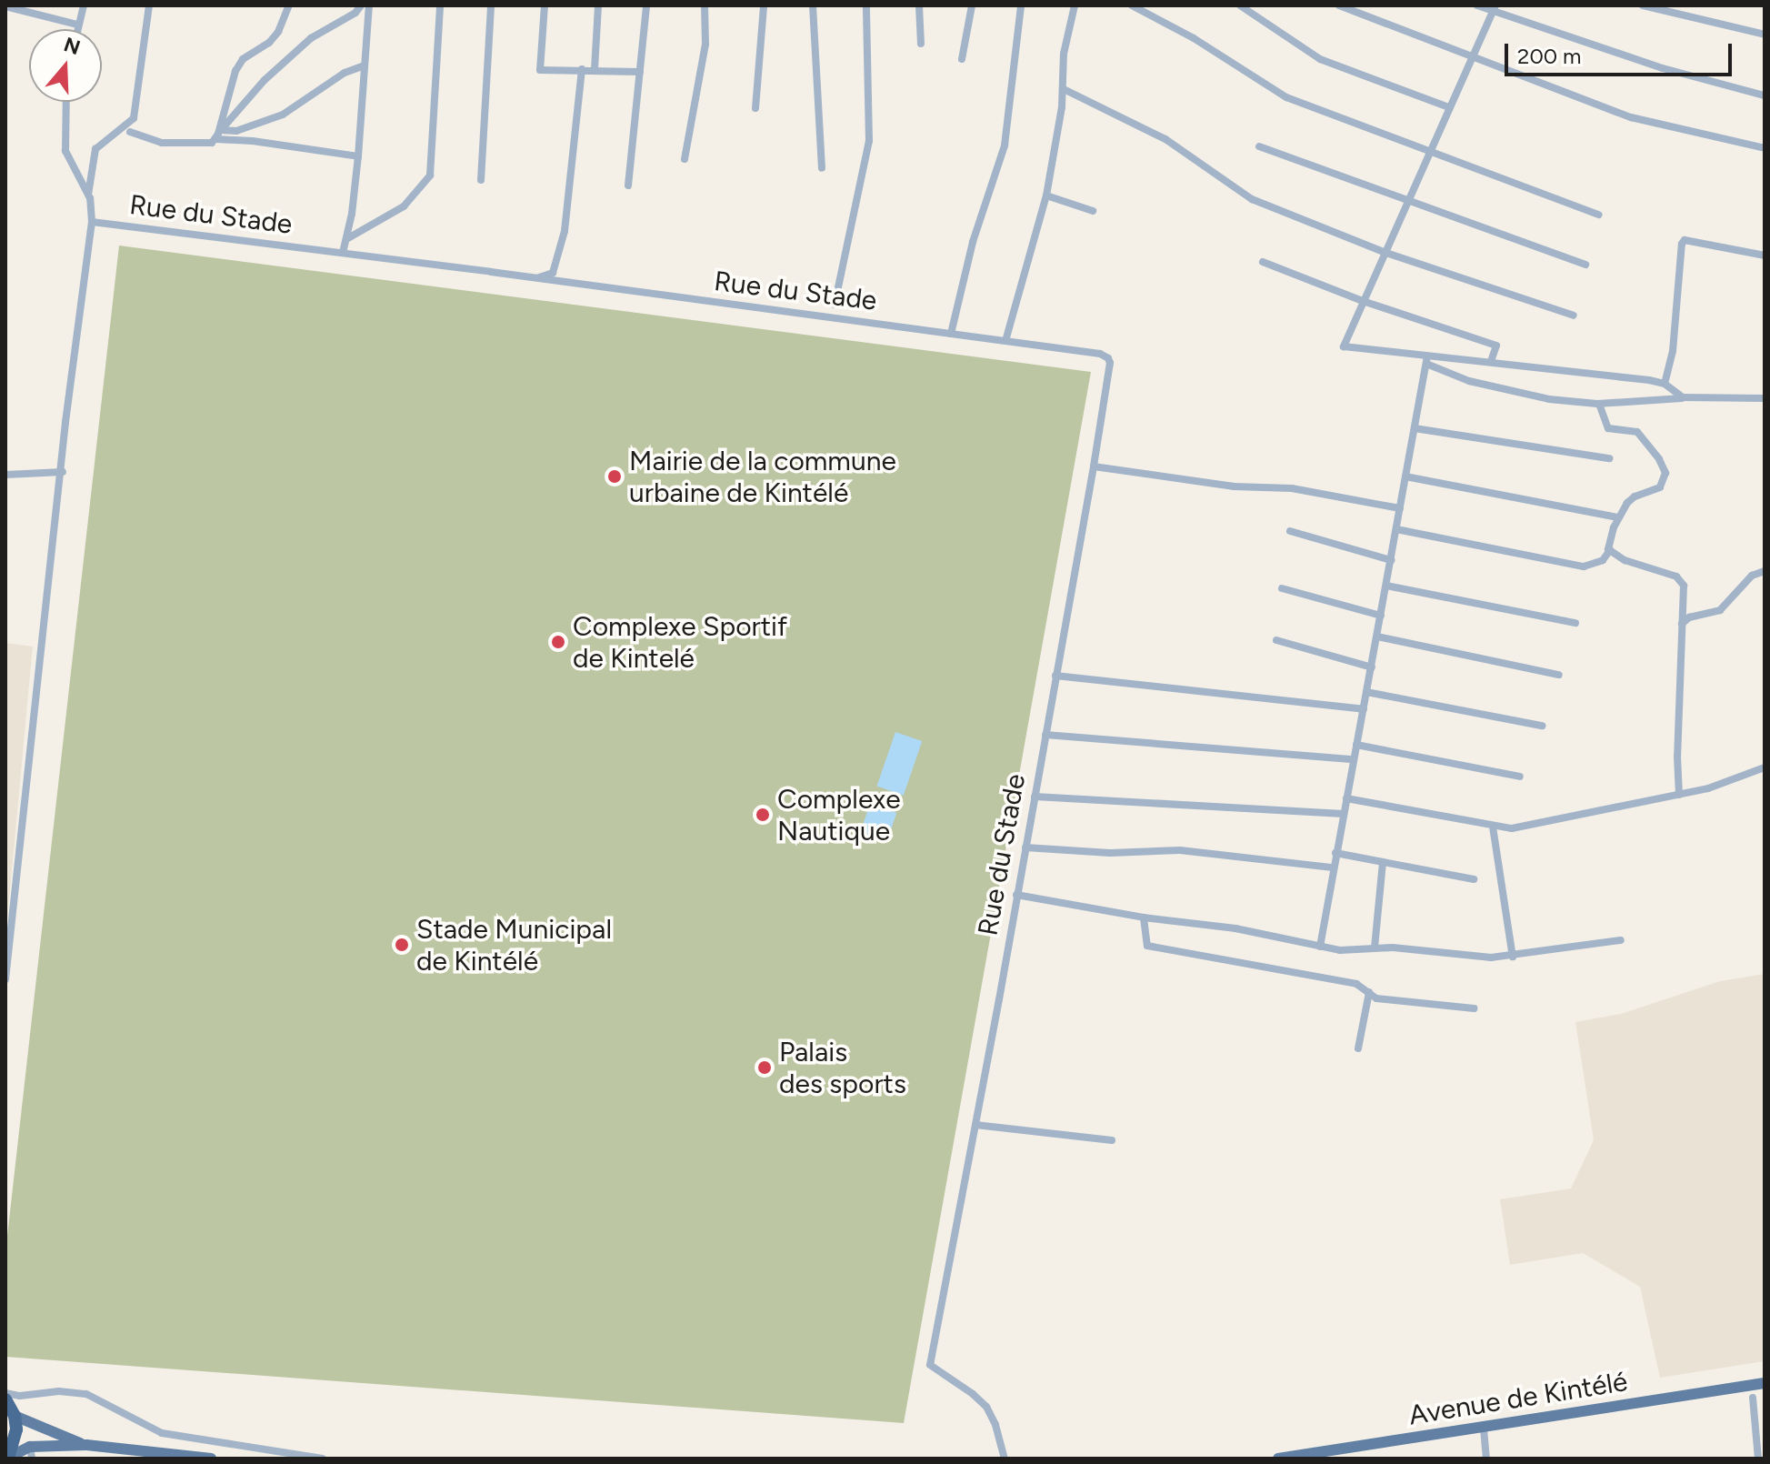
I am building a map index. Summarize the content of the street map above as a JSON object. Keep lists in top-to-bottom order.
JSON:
{
  "streets": {
    "main road": ["Avenue de Kintélé"],
    "street": ["Rue du Stade"]
  },
  "places": [
    "Mairie de la commune urbaine de Kintélé",
    "Complexe Sportif de Kintelé",
    "Complexe Nautique",
    "Stade Municipal de Kintélé",
    "Palais des sports"
  ],
  "scale_bar": "200 m",
  "north": "top"
}
